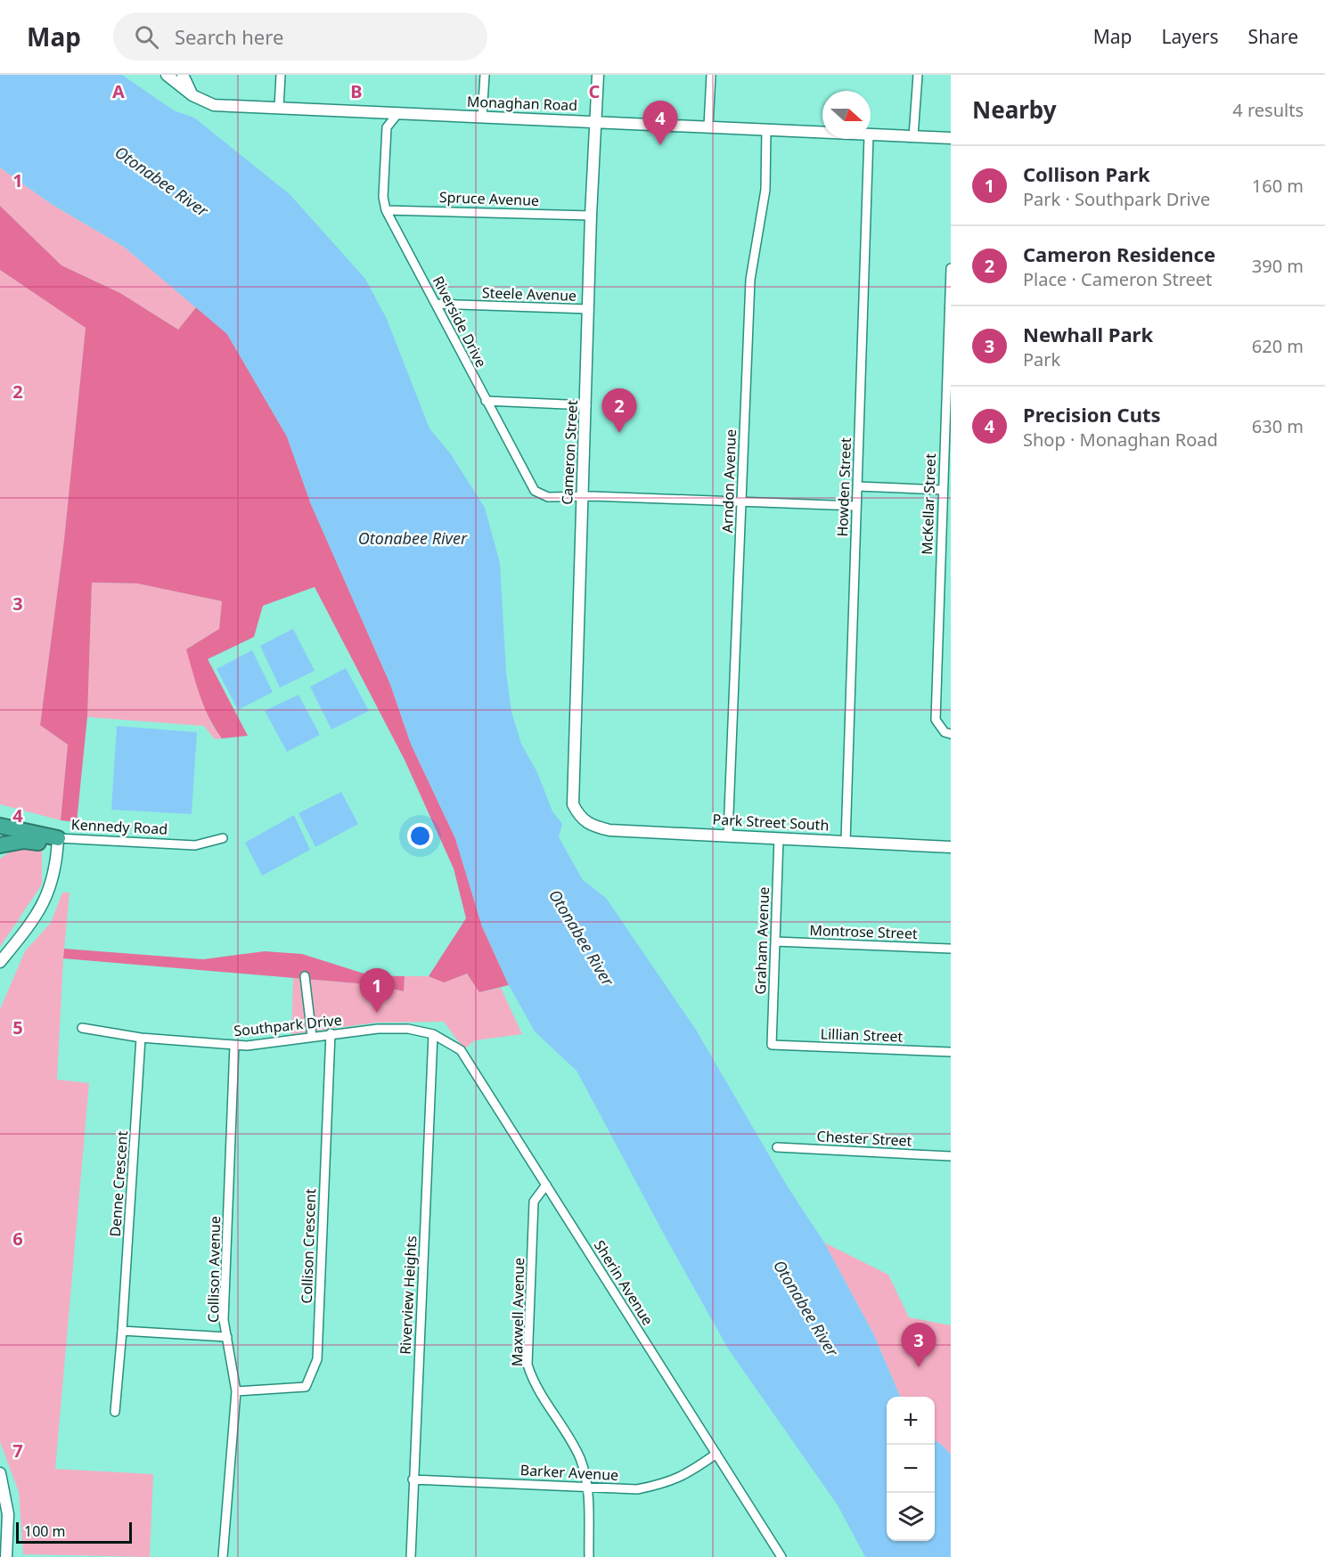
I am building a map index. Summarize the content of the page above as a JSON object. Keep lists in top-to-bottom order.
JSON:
{
  "streets": {
    "street": [
      "Monaghan Road",
      "Spruce Avenue",
      "Steele Avenue",
      "Riverside Drive",
      "Cameron Street",
      "Arndon Avenue",
      "Howden Street",
      "McKellar Street",
      "Park Street South",
      "Kennedy Road",
      "Montrose Street",
      "Graham Avenue",
      "Southpark Drive",
      "Lillian Street",
      "Chester Street",
      "Denne Crescent",
      "Collison Crescent",
      "Collison Avenue",
      "Sherin Avenue",
      "Riverview Heights",
      "Maxwell Avenue",
      "Barker Avenue"
    ]
  },
  "crossings": [
    ["Monaghan Road", "Riverside Drive"],
    ["Monaghan Road", "Cameron Street"],
    ["Monaghan Road", "Arndon Avenue"],
    ["Spruce Avenue", "Riverside Drive"],
    ["Spruce Avenue", "Cameron Street"],
    ["Steele Avenue", "Riverside Drive"],
    ["Steele Avenue", "Cameron Street"],
    ["Riverside Drive", "Cameron Street"],
    ["Riverside Drive", "Arndon Avenue"],
    ["Riverside Drive", "Howden Street"],
    ["Cameron Street", "Park Street South"],
    ["Arndon Avenue", "Park Street South"],
    ["Howden Street", "Park Street South"],
    ["Park Street South", "Graham Avenue"],
    ["Montrose Street", "Graham Avenue"],
    ["Graham Avenue", "Lillian Street"],
    ["Southpark Drive", "Denne Crescent"],
    ["Southpark Drive", "Collison Crescent"],
    ["Southpark Drive", "Collison Avenue"],
    ["Southpark Drive", "Sherin Avenue"],
    ["Southpark Drive", "Riverview Heights"],
    ["Collison Crescent", "Collison Avenue"],
    ["Sherin Avenue", "Riverview Heights"],
    ["Sherin Avenue", "Maxwell Avenue"],
    ["Sherin Avenue", "Barker Avenue"],
    ["Riverview Heights", "Barker Avenue"],
    ["Maxwell Avenue", "Barker Avenue"]
  ],
  "water": ["Otonabee River"],
  "scale_bar": "100 m",
  "north": "right",
  "page": {
    "header": "Map",
    "search": "Search here",
    "nav": ["Map", "Layers", "Share"],
    "heading": ["Nearby", "4 results"],
    "pins": [
      "4",
      "2",
      "1",
      "3"
    ],
    "list": [
      {
        "mark": "1",
        "name": "Collison Park",
        "note": "Park · Southpark Drive",
        "value": "160 m"
      },
      {
        "mark": "2",
        "name": "Cameron Residence",
        "note": "Place · Cameron Street",
        "value": "390 m"
      },
      {
        "mark": "3",
        "name": "Newhall Park",
        "note": "Park",
        "value": "620 m"
      },
      {
        "mark": "4",
        "name": "Precision Cuts",
        "note": "Shop · Monaghan Road",
        "value": "630 m"
      }
    ],
    "map_buttons": ["+", "−"],
    "scale": "100 m"
  },
  "grid": {
    "columns": ["A", "B", "C"],
    "rows": [
      "1",
      "2",
      "3",
      "4",
      "5",
      "6",
      "7"
    ]
  }
}
